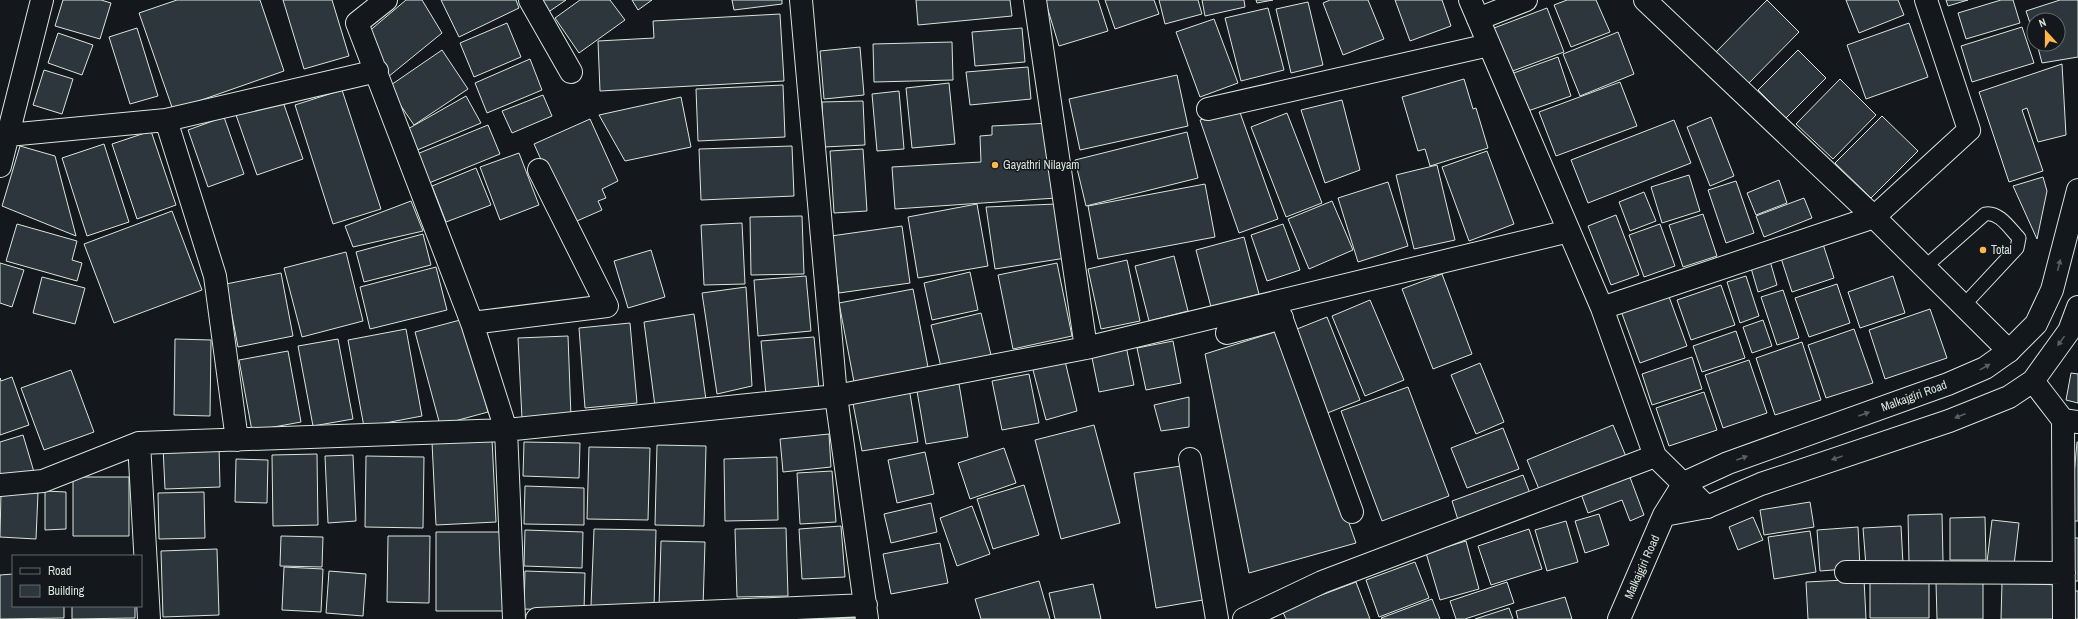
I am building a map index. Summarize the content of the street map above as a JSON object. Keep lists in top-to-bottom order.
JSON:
{
  "streets": {
    "street": ["Malkajgiri Road"]
  },
  "places": ["Gayathri Nilayam", "Total"],
  "legend": ["Road", "Building"],
  "north": "top"
}
